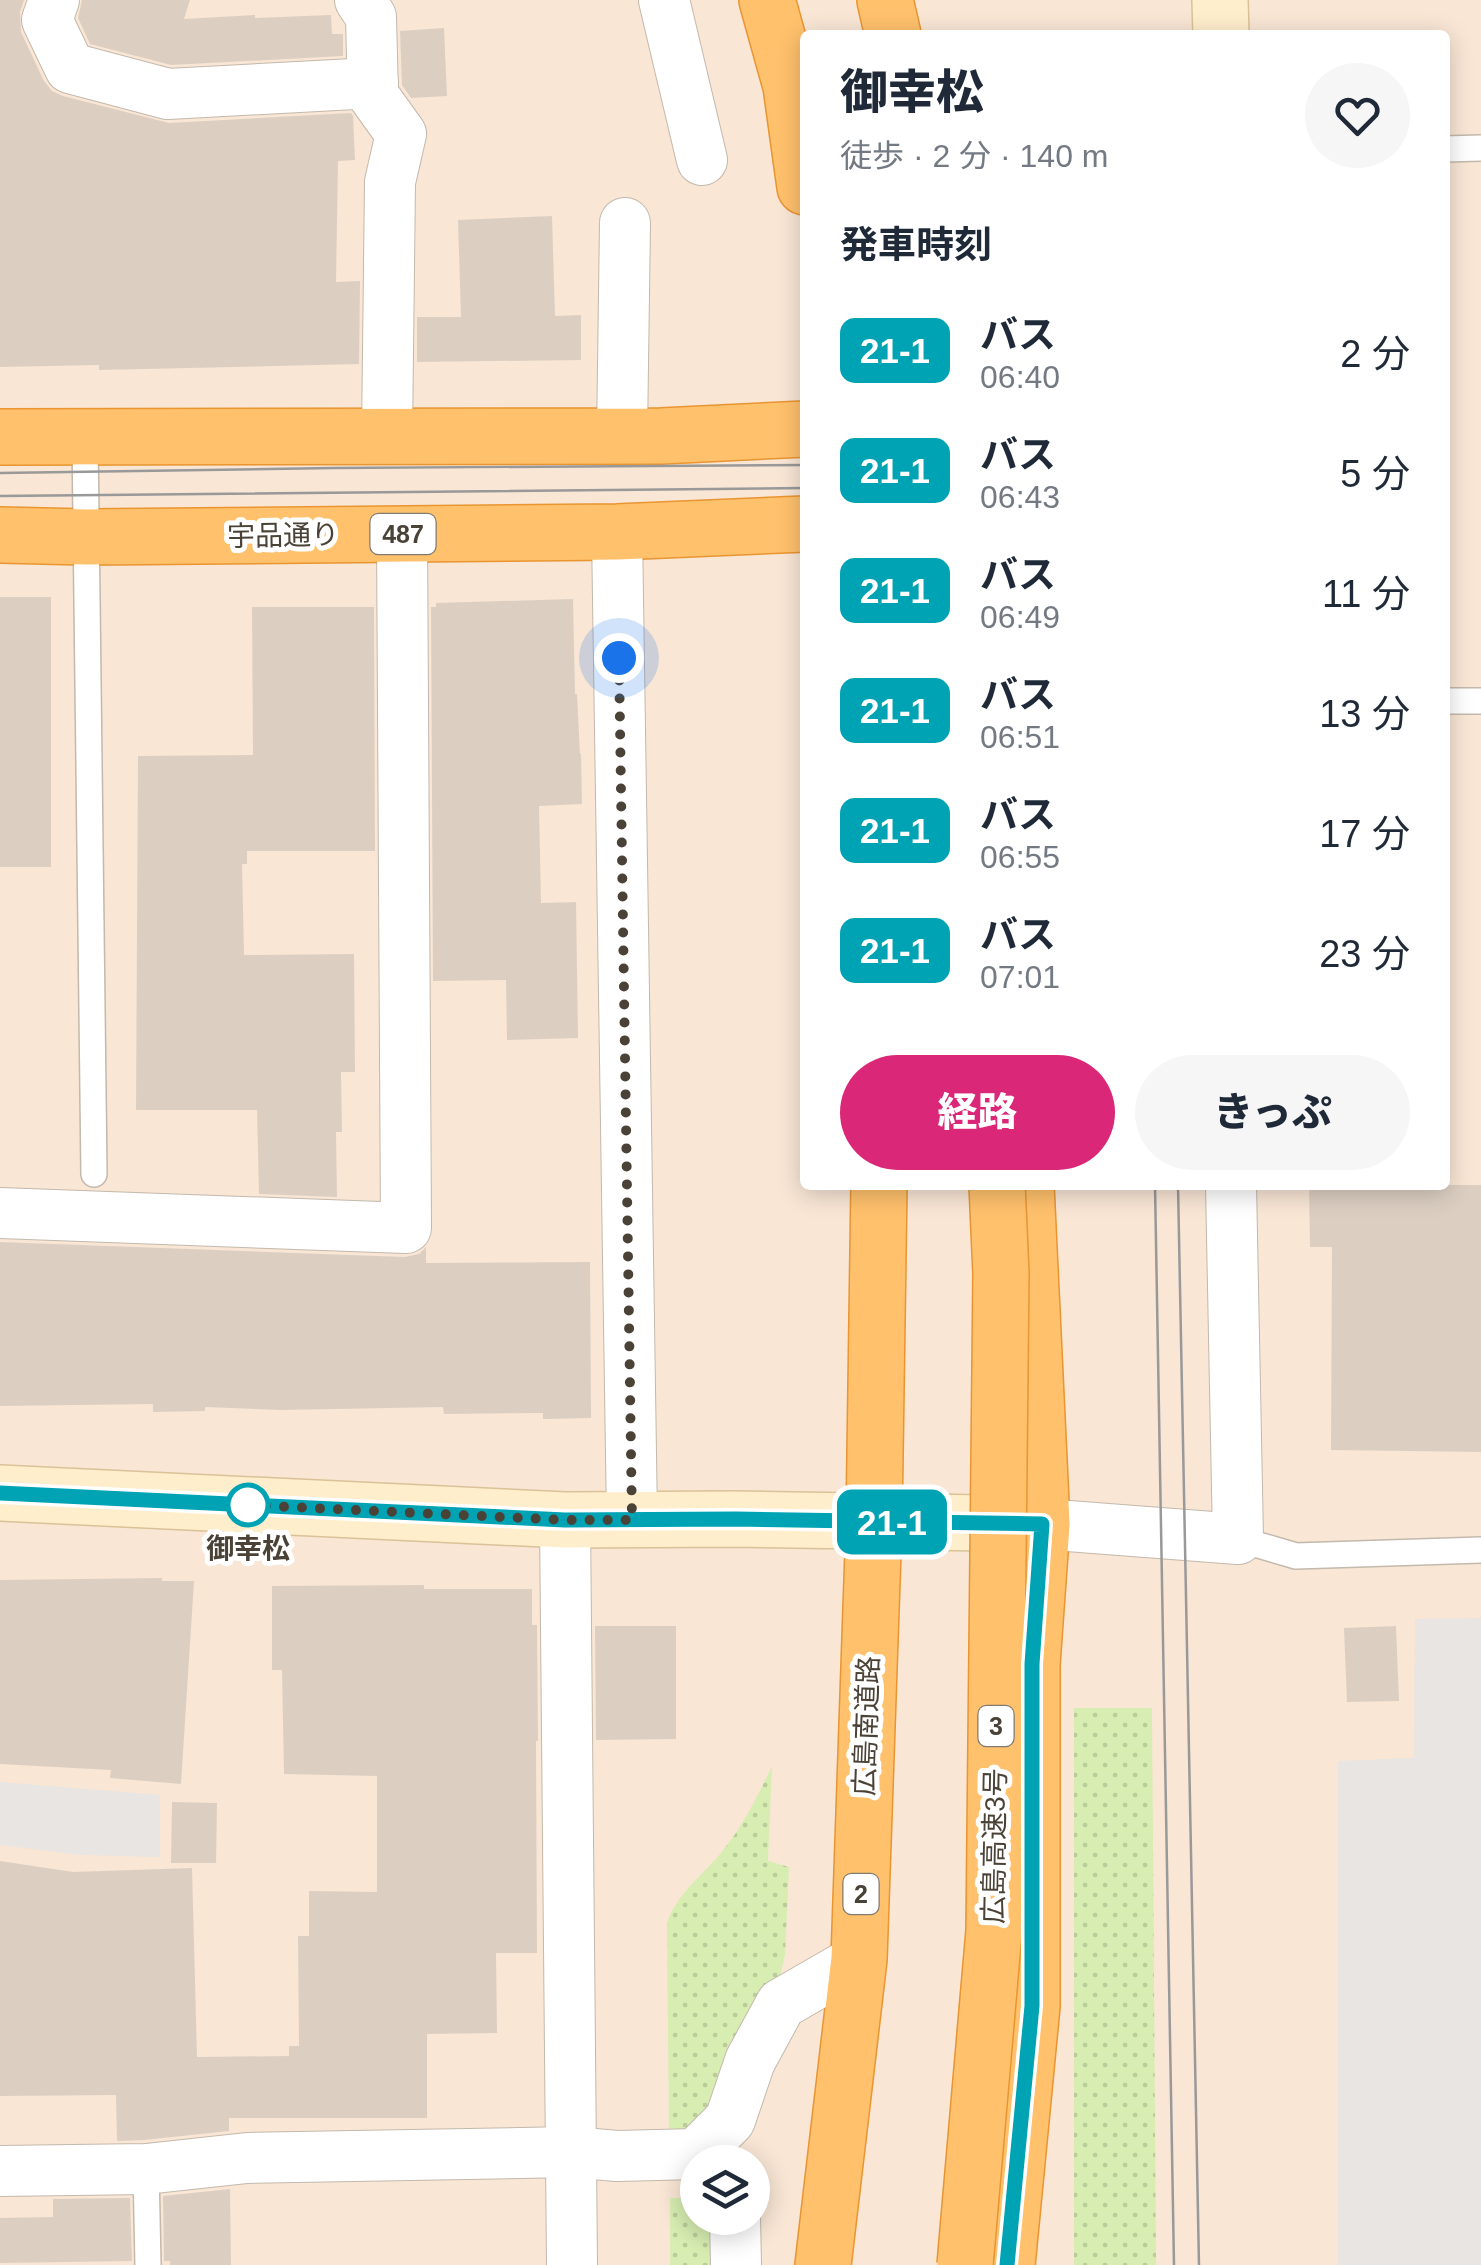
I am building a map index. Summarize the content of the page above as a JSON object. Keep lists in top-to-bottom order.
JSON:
{
  "streets": {
    "highway": [
      "487",
      "宇品通り",
      "広島南道路",
      "3",
      "広島高速3号",
      "2"
    ]
  },
  "places": ["御幸松"],
  "lines": ["bus line 21-1"],
  "page": {
    "on_map": "21-1",
    "heading": [
      ["御幸松", "徒歩 · 2 分 · 140 m"],
      "発車時刻"
    ],
    "list": [
      {
        "mark": "21-1",
        "name": "バス",
        "note": "06:40",
        "value": "2 分"
      },
      {
        "mark": "21-1",
        "name": "バス",
        "note": "06:43",
        "value": "5 分"
      },
      {
        "mark": "21-1",
        "name": "バス",
        "note": "06:49",
        "value": "11 分"
      },
      {
        "mark": "21-1",
        "name": "バス",
        "note": "06:51",
        "value": "13 分"
      },
      {
        "mark": "21-1",
        "name": "バス",
        "note": "06:55",
        "value": "17 分"
      },
      {
        "mark": "21-1",
        "name": "バス",
        "note": "07:01",
        "value": "23 分"
      }
    ],
    "buttons": ["経路", "きっぷ"]
  }
}
